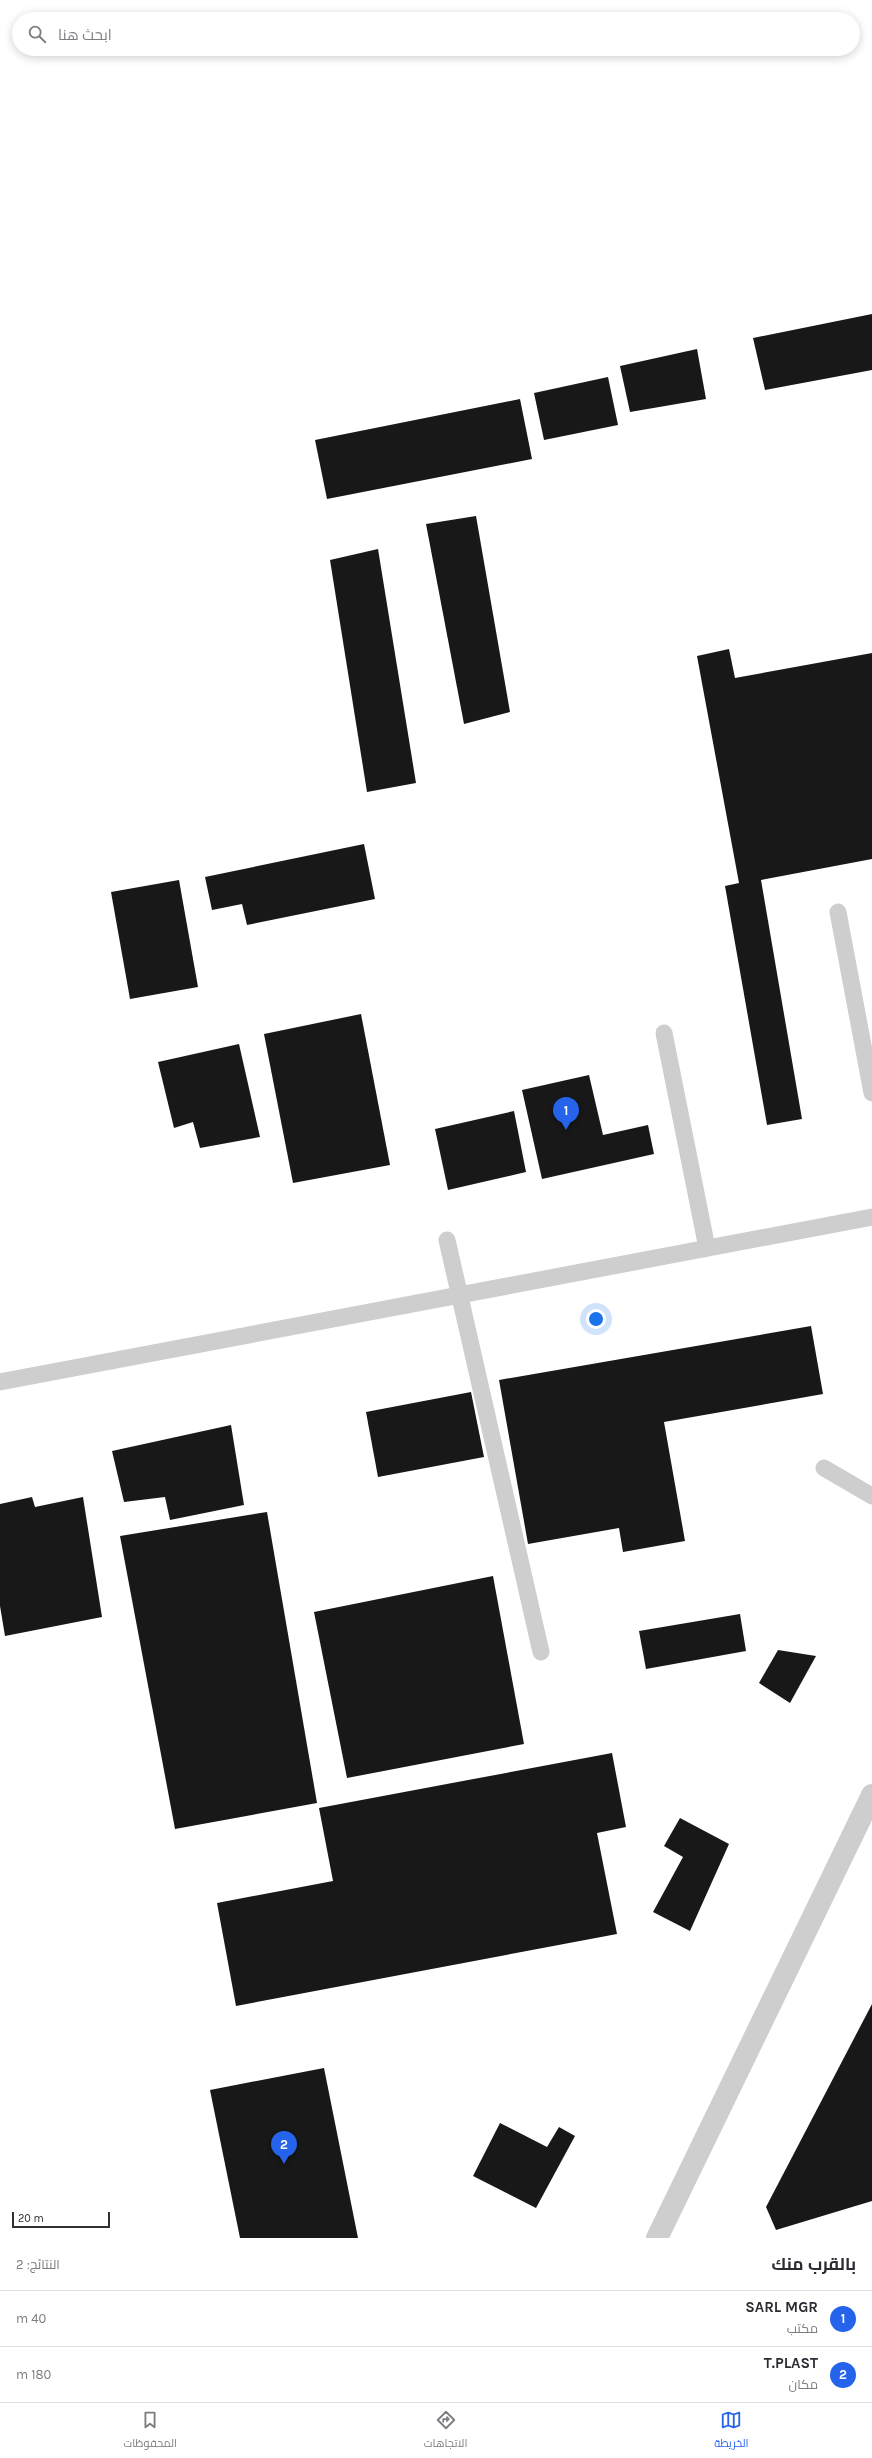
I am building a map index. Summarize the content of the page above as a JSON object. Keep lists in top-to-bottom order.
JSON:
{
  "scale_bar": "20 m",
  "page": {
    "search": "ابحث هنا",
    "pins": ["1", "2"],
    "scale": "20 m",
    "heading": ["بالقرب منك", "النتائج: 2"],
    "list": [
      {
        "mark": "1",
        "name": "SARL MGR",
        "note": "مكتب",
        "value": "40 m"
      },
      {
        "mark": "2",
        "name": "T.PLAST",
        "note": "مكان",
        "value": "180 m"
      }
    ],
    "nav": ["الخريطة", "الاتجاهات", "المحفوظات"]
  }
}
